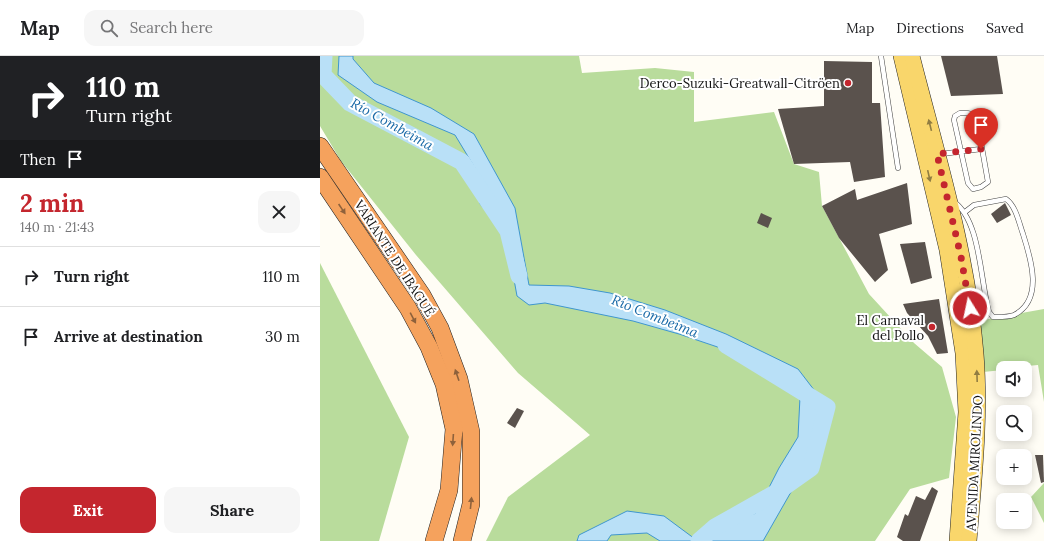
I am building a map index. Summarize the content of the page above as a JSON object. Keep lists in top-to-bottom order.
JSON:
{
  "streets": {
    "highway": ["VARIANTE DE IBAGUÉ"],
    "main road": ["AVENIDA MIROLINDO"]
  },
  "water": ["Río Combeima"],
  "places": ["Derco-Suzuki-Greatwall-Citröen", "El Carnaval del Pollo"],
  "page": {
    "header": "Map",
    "search": "Search here",
    "nav": ["Map", "Directions", "Saved"],
    "turn": ["110 m", "Turn right"],
    "then": "Then",
    "heading": ["2 min", "140 m · 21:43"],
    "list": [
      {
        "name": "Turn right",
        "value": "110 m"
      },
      {
        "name": "Arrive at destination",
        "value": "30 m"
      }
    ],
    "map_buttons": ["+", "−"],
    "buttons": ["Exit", "Share"]
  }
}
